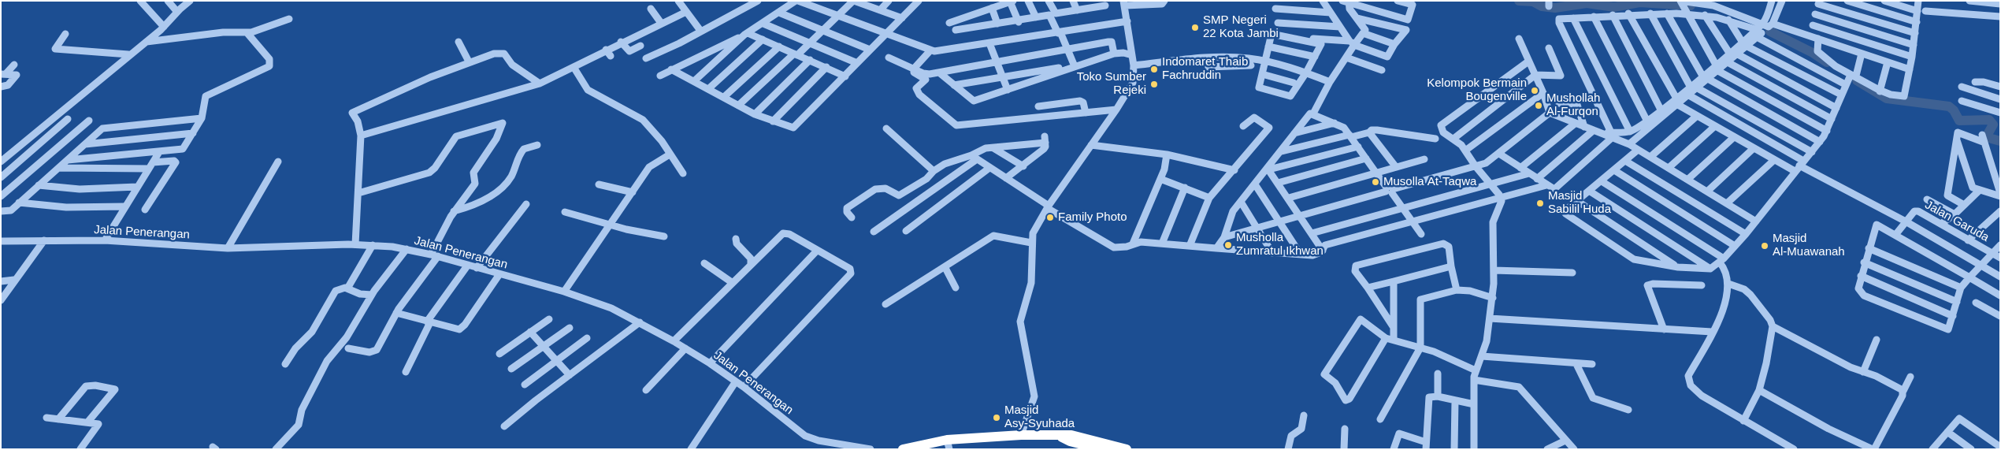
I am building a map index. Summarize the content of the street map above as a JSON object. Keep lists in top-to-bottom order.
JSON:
{
  "streets": {
    "street": ["Jalan Garuda", "Jalan Penerangan"]
  },
  "places": [
    "SMP Negeri 22 Kota Jambi",
    "Indomaret Thaib Fachruddin",
    "Toko Sumber Rejeki",
    "Kelompok Bermain Bougenville",
    "Mushollah Al-Furqon",
    "Musolla At-Taqwa",
    "Masjid Sabilil Huda",
    "Family Photo",
    "Musholla Zumratul Ikhwan",
    "Masjid Al-Muawanah",
    "Masjid Asy-Syuhada"
  ]
}
